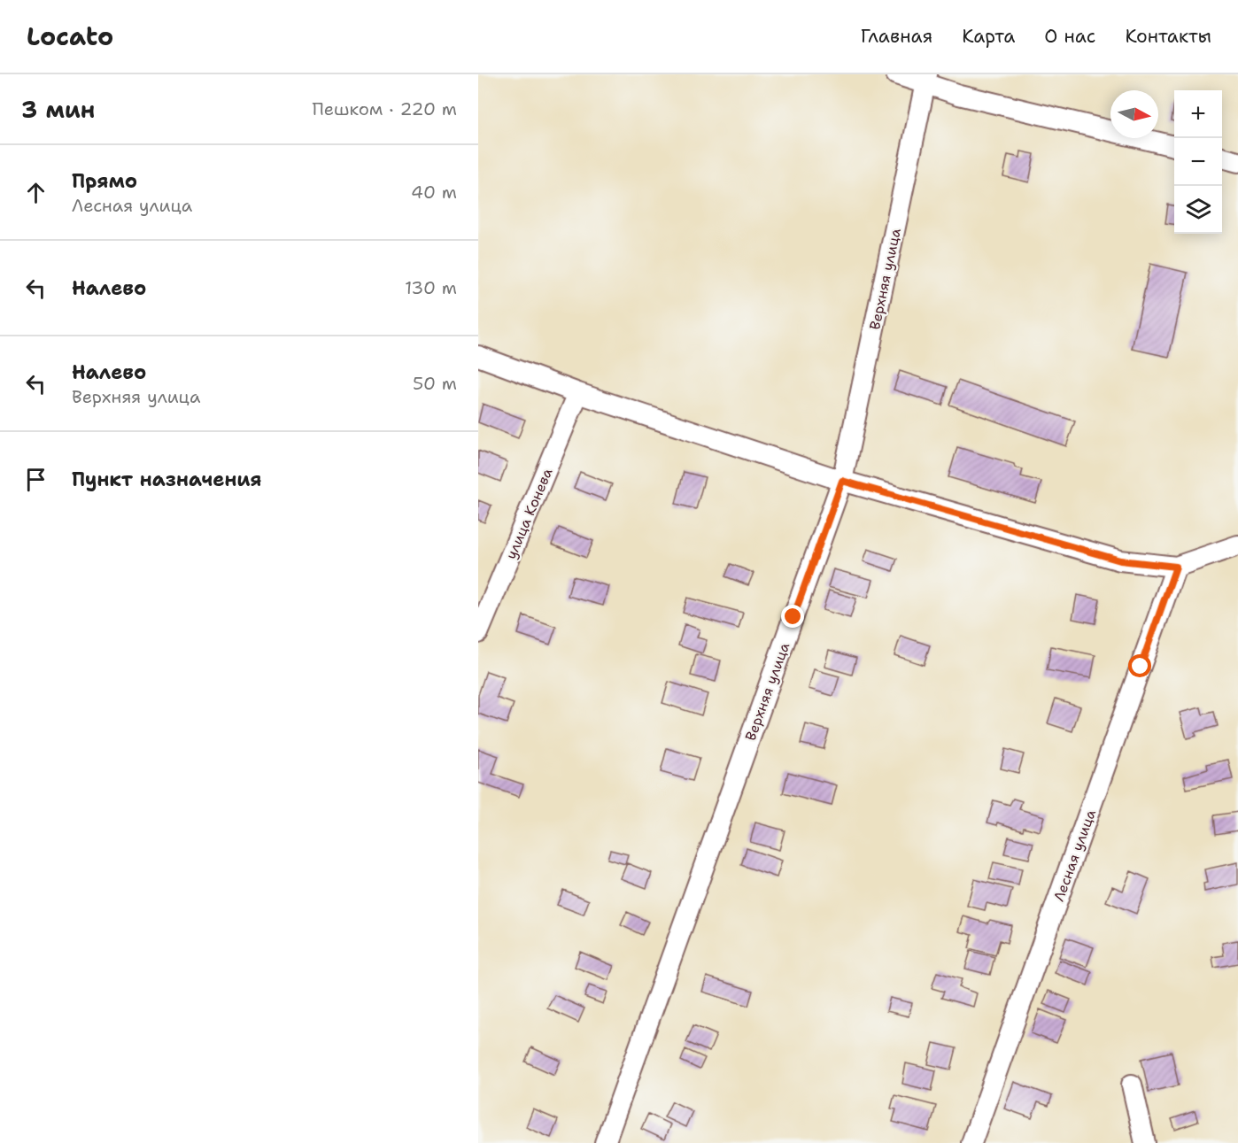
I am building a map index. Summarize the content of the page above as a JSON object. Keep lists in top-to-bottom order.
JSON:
{
  "streets": {
    "street": ["Верхняя улица", "улица Конева", "Лесная улица"]
  },
  "north": "right",
  "page": {
    "header": "Locato",
    "nav": [
      "Главная",
      "Карта",
      "О нас",
      "Контакты"
    ],
    "heading": ["3 мин", "Пешком · 220 m"],
    "map_buttons": ["+", "−"],
    "list": [
      ["Прямо", "Лесная улица", "40 m"],
      ["Налево", "130 m"],
      ["Налево", "Верхняя улица", "50 m"],
      "Пункт назначения"
    ]
  }
}
